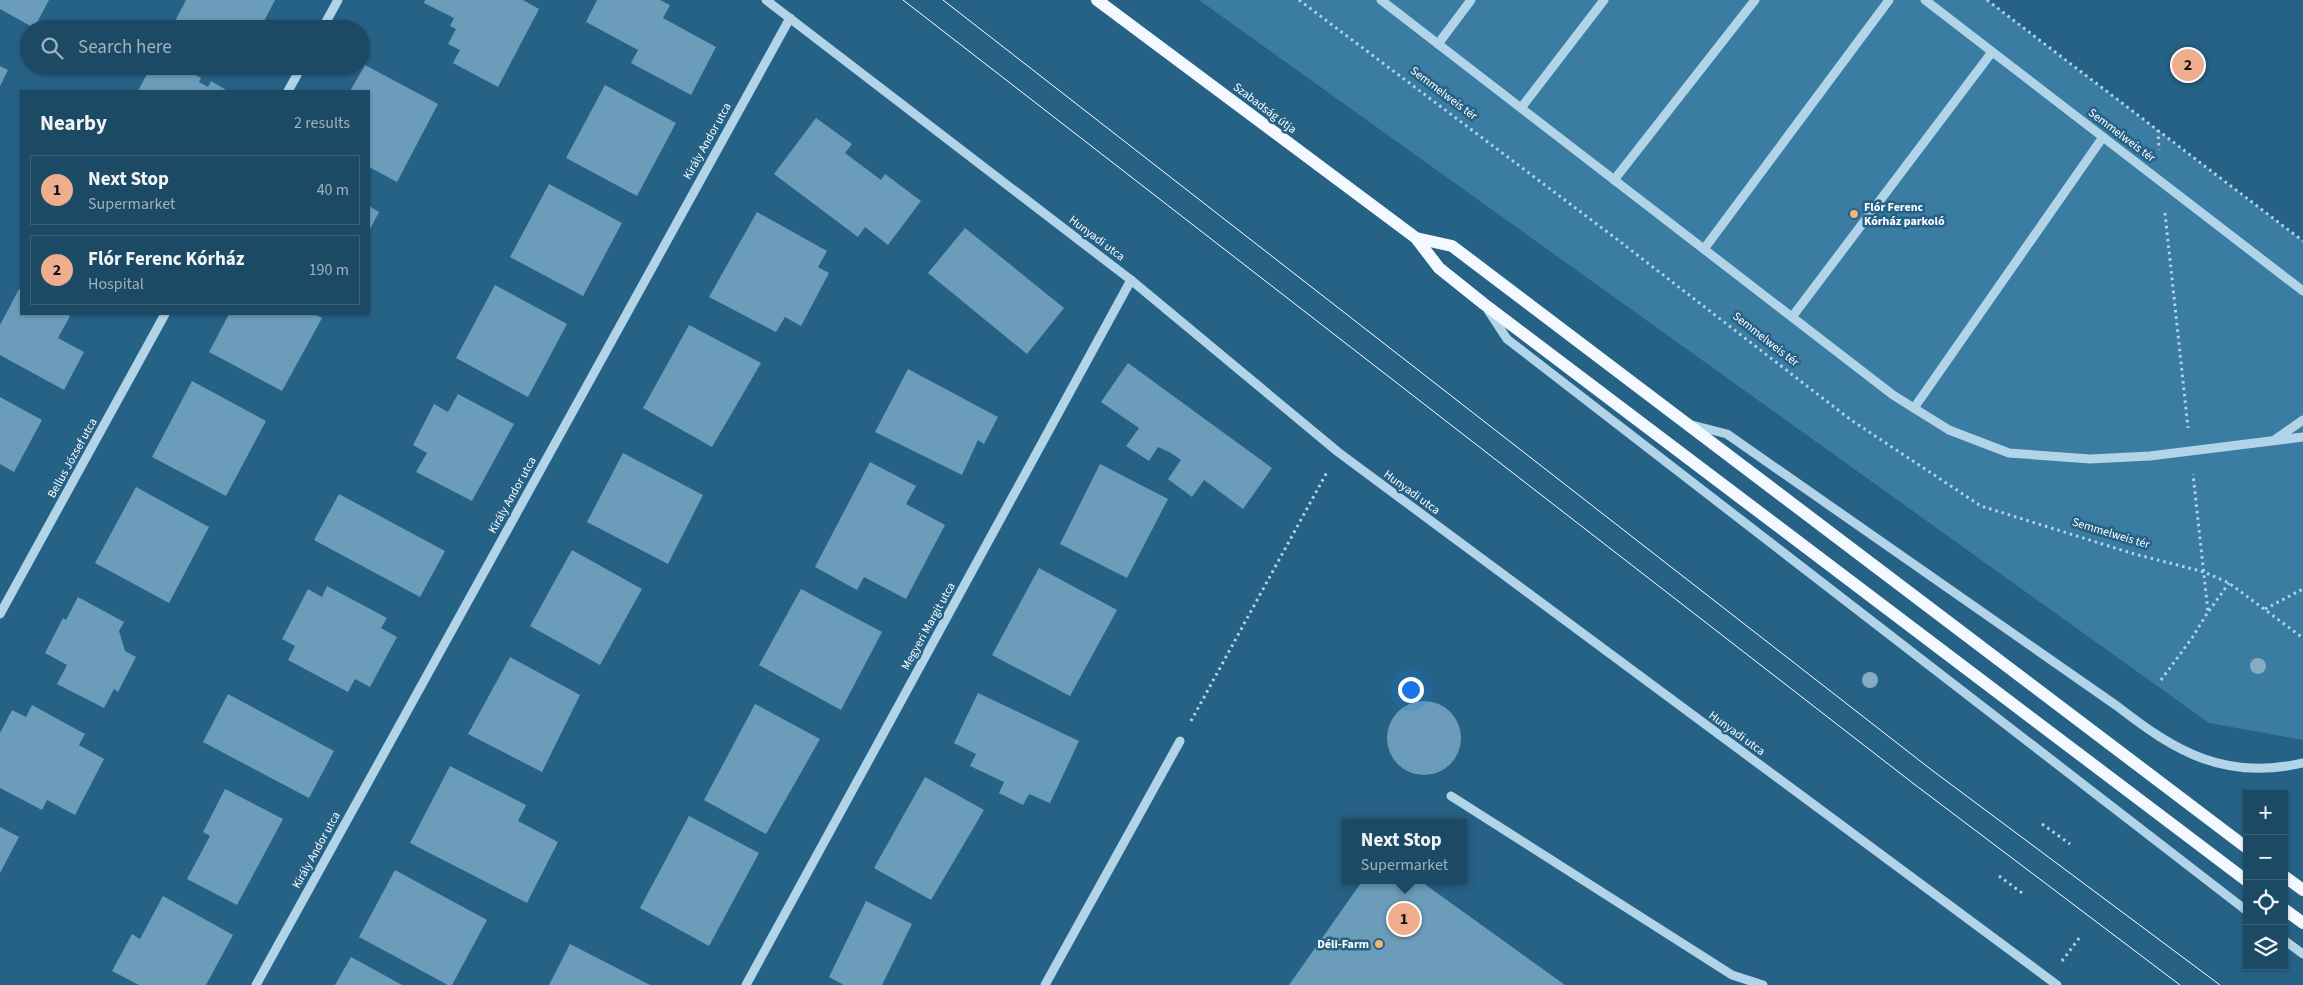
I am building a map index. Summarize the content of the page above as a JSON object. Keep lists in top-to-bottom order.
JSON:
{
  "streets": {
    "main road": ["Szabadság útja"],
    "street": [
      "Semmelweis tér",
      "Király Andor utca",
      "Hunyadi utca",
      "Bellus József utca",
      "Megyeri Margit utca"
    ]
  },
  "crossings": [
    ["Király Andor utca", "Hunyadi utca"],
    ["Hunyadi utca", "Megyeri Margit utca"]
  ],
  "places": ["Flór Ferenc Kórház parkoló", "Déli-Farm"],
  "page": {
    "search": "Search here",
    "pins": ["2", "1"],
    "heading": ["Nearby", "2 results"],
    "list": [
      {
        "mark": "1",
        "name": "Next Stop",
        "note": "Supermarket",
        "value": "40 m"
      },
      {
        "mark": "2",
        "name": "Flór Ferenc Kórház",
        "note": "Hospital",
        "value": "190 m"
      }
    ],
    "map_buttons": ["+", "−"],
    "popup": ["Next Stop", "Supermarket"]
  }
}
